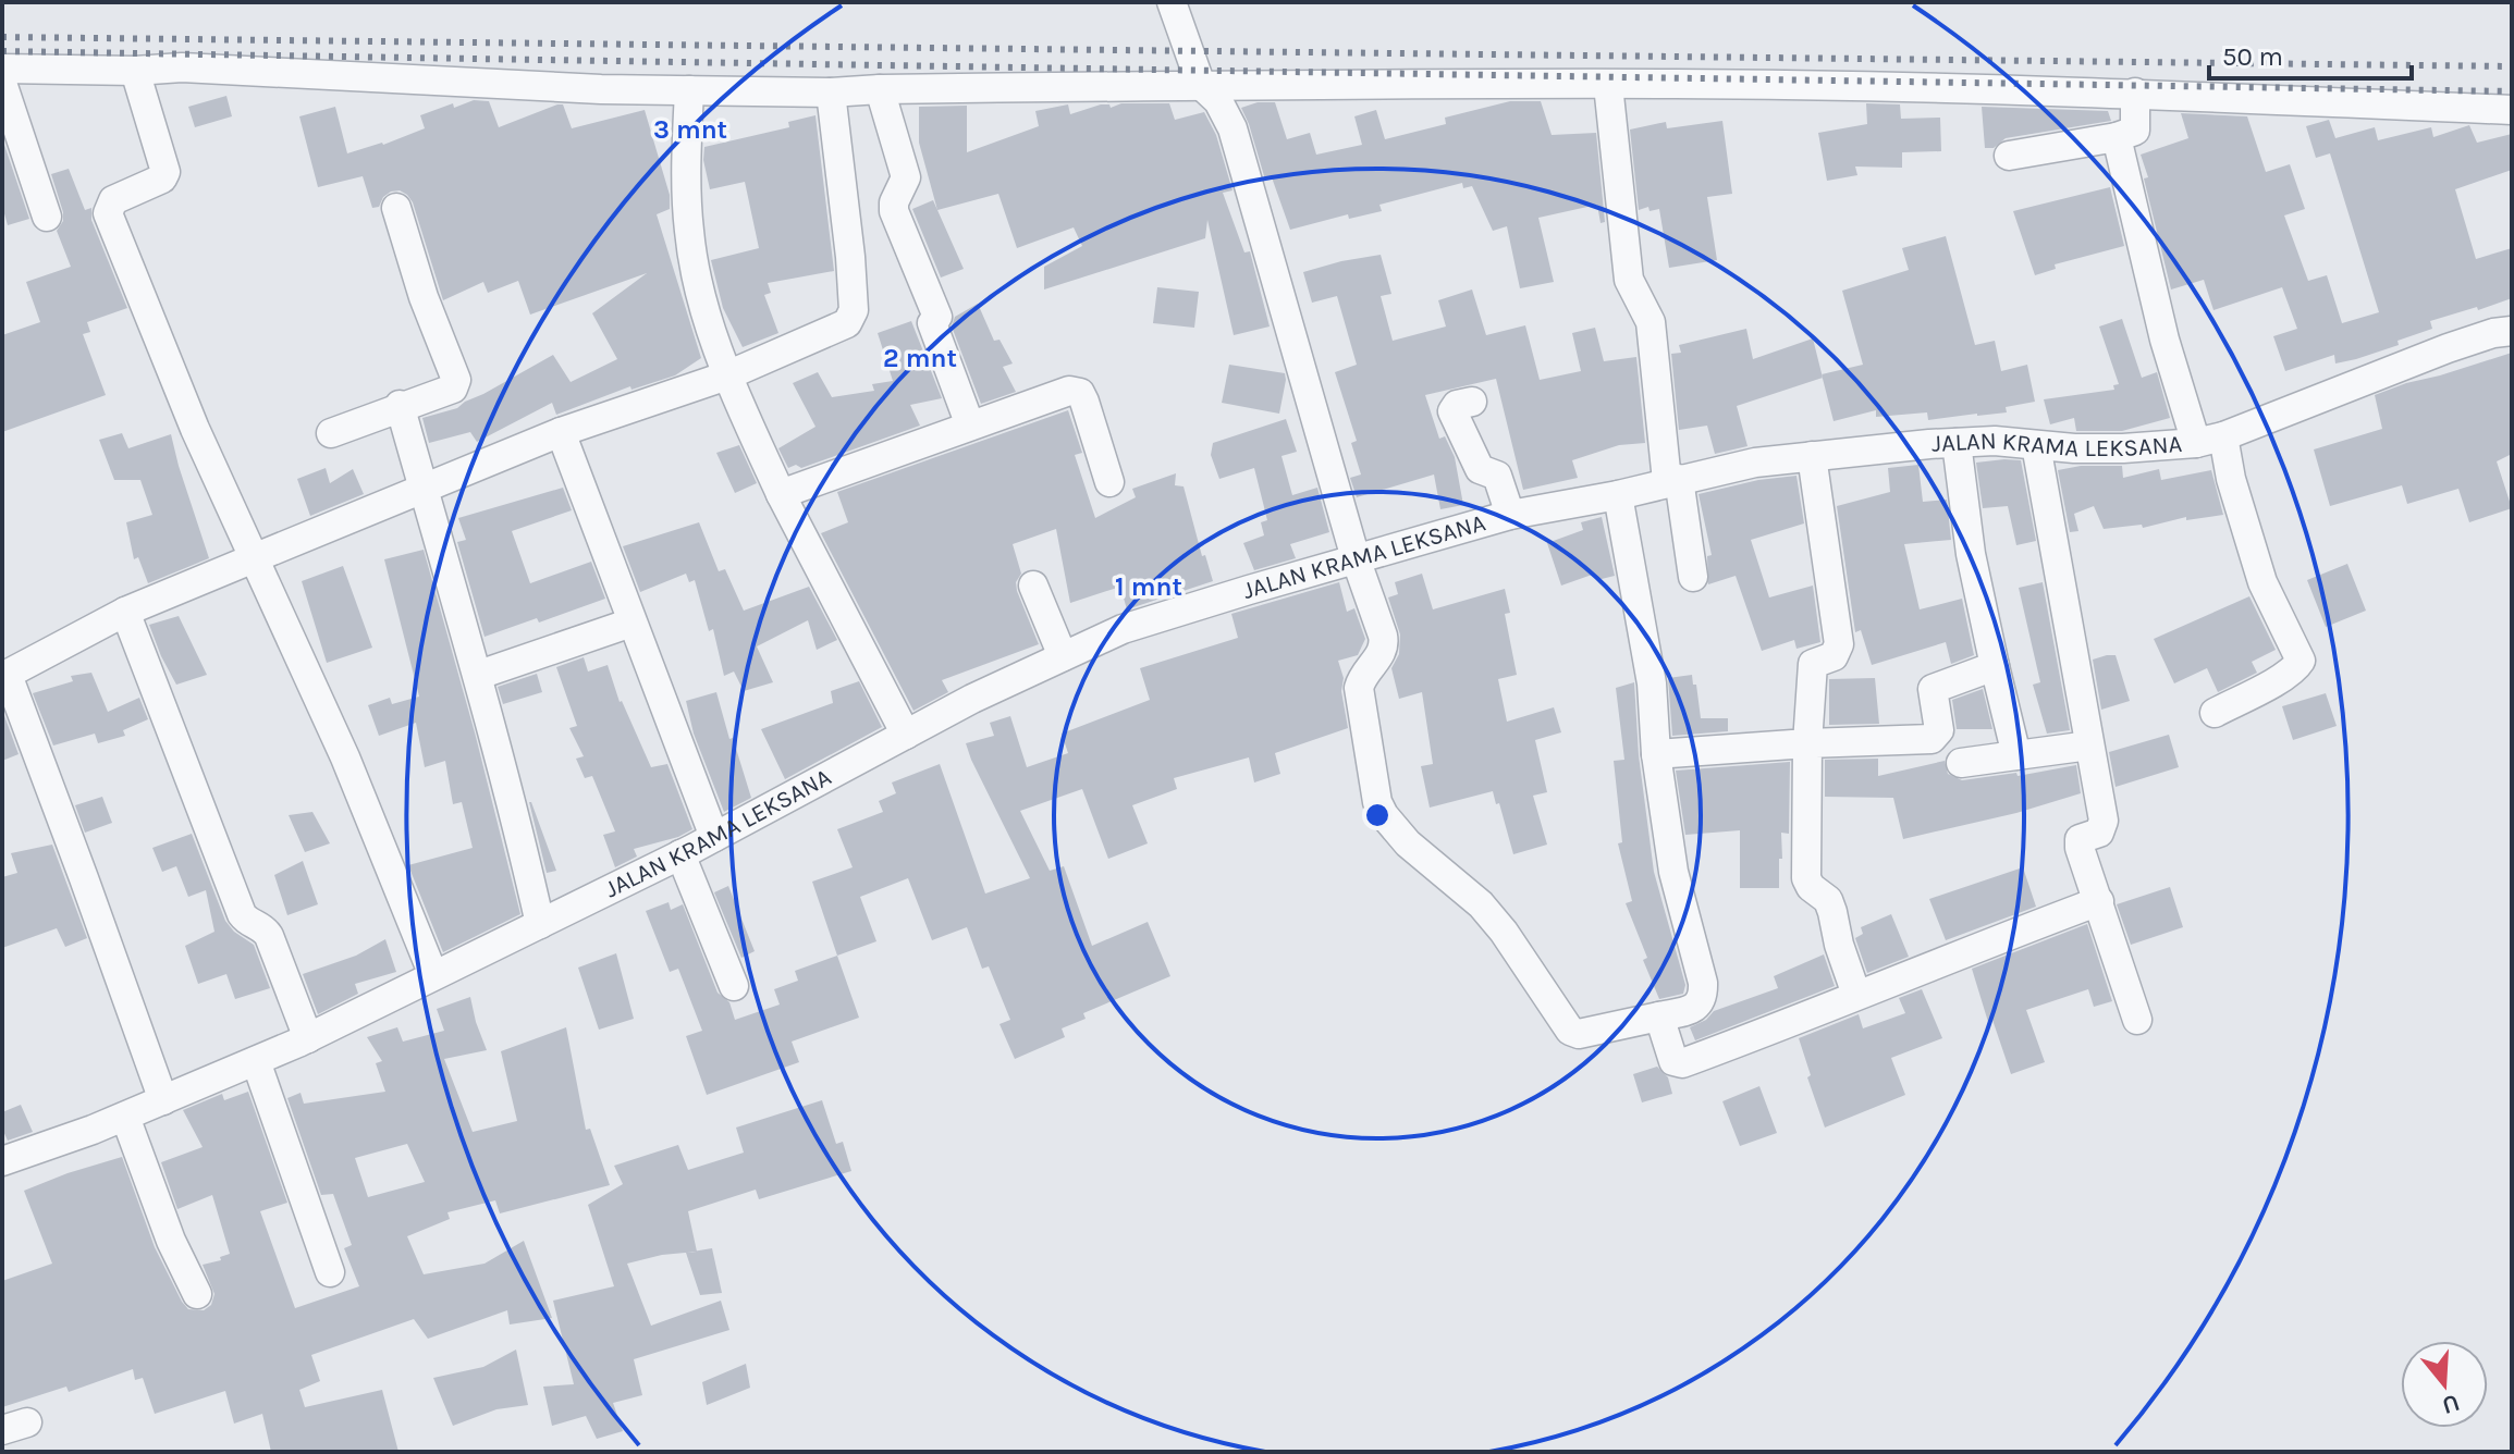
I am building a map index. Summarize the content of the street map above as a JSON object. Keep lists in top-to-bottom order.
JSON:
{
  "streets": {
    "street": ["JALAN KRAMA LEKSANA"]
  },
  "scale_bar": "50 m",
  "north": "bottom",
  "rings": ["3 mnt", "2 mnt", "1 mnt"]
}
